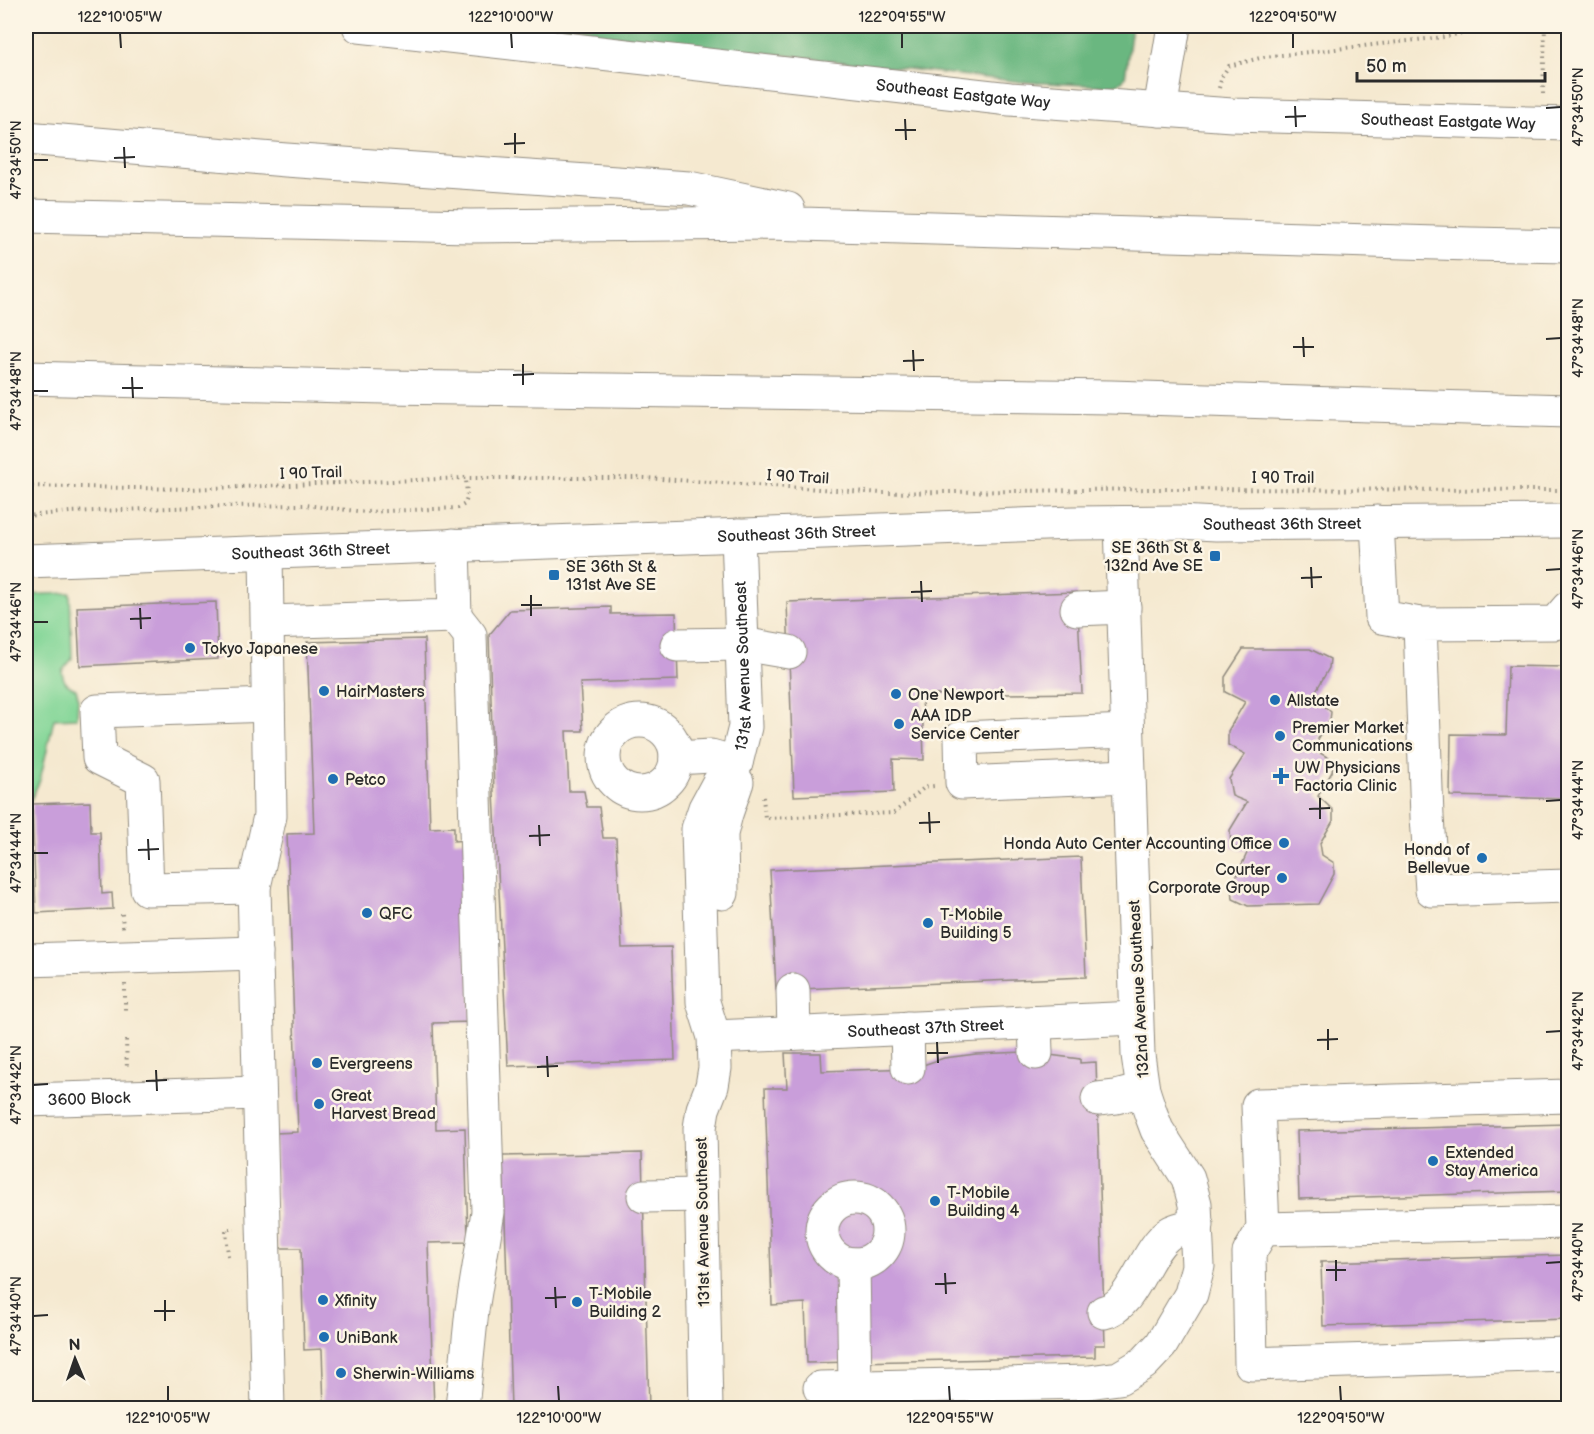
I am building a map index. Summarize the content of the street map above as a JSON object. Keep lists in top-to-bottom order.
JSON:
{
  "streets": {
    "main road": [
      "Southeast Eastgate Way",
      "Southeast 36th Street",
      "131st Avenue Southeast",
      "132nd Avenue Southeast",
      "Southeast 37th Street",
      "3600 Block"
    ],
    "path": ["I 90 Trail"]
  },
  "crossings": [
    ["Southeast 36th Street", "131st Avenue Southeast"],
    ["Southeast 36th Street", "132nd Avenue Southeast"],
    ["131st Avenue Southeast", "Southeast 37th Street"],
    ["132nd Avenue Southeast", "Southeast 37th Street"]
  ],
  "places": {
    "transit": ["SE 36th St & 132nd Ave SE", "SE 36th St & 131st Ave SE"],
    "other": [
      "Tokyo Japanese",
      "HairMasters",
      "One Newport",
      "Allstate",
      "AAA IDP Service Center",
      "Premier Market Communications",
      "Petco",
      "Honda Auto Center Accounting Office",
      "Honda of Bellevue",
      "Courter Corporate Group",
      "QFC",
      "T-Mobile Building 5",
      "Evergreens",
      "Great Harvest Bread",
      "Extended Stay America",
      "T-Mobile Building 4",
      "Xfinity",
      "T-Mobile Building 2",
      "UniBank",
      "Sherwin-Williams"
    ],
    "health": ["UW Physicians Factoria Clinic"]
  },
  "scale_bar": "50 m",
  "north": "top",
  "coordinates": [
    "122°10'05\"W",
    "122°10'00\"W",
    "122°09'55\"W",
    "122°09'50\"W",
    "47°34'50\"N",
    "47°34'48\"N",
    "47°34'46\"N",
    "47°34'44\"N",
    "47°34'42\"N",
    "47°34'40\"N"
  ]
}
